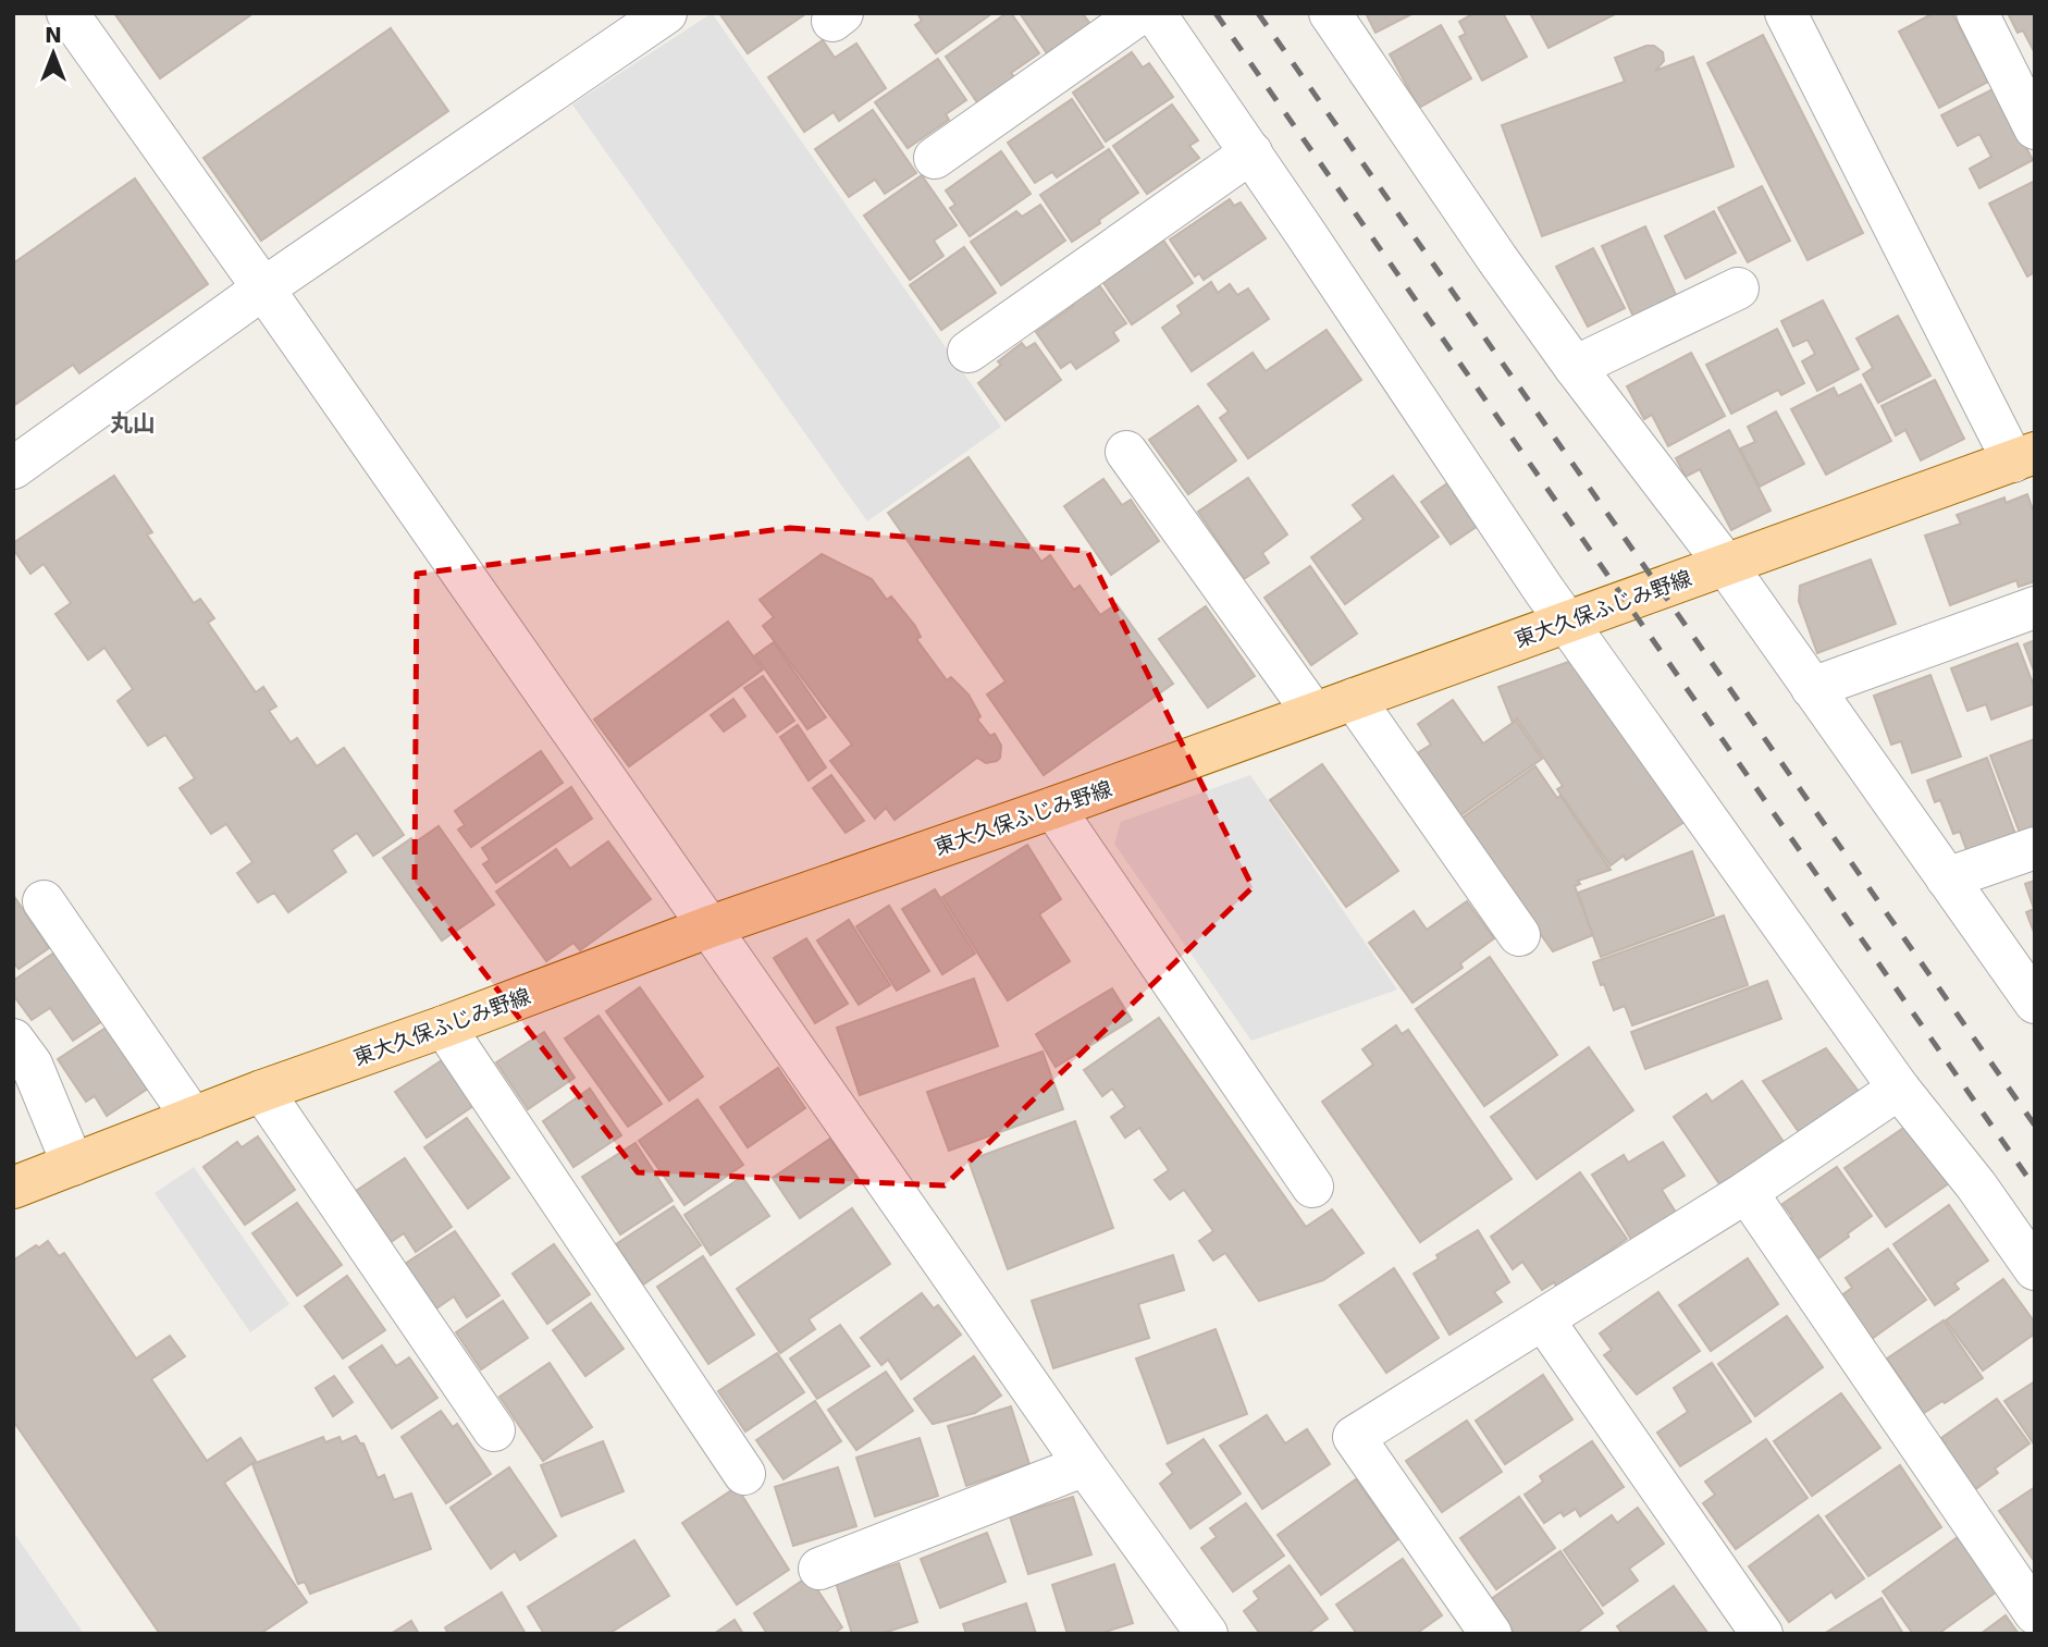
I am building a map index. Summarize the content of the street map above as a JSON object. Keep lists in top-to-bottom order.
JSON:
{
  "streets": {
    "main road": ["東大久保ふじみ野線"]
  },
  "districts": ["丸山"],
  "north": "top"
}
